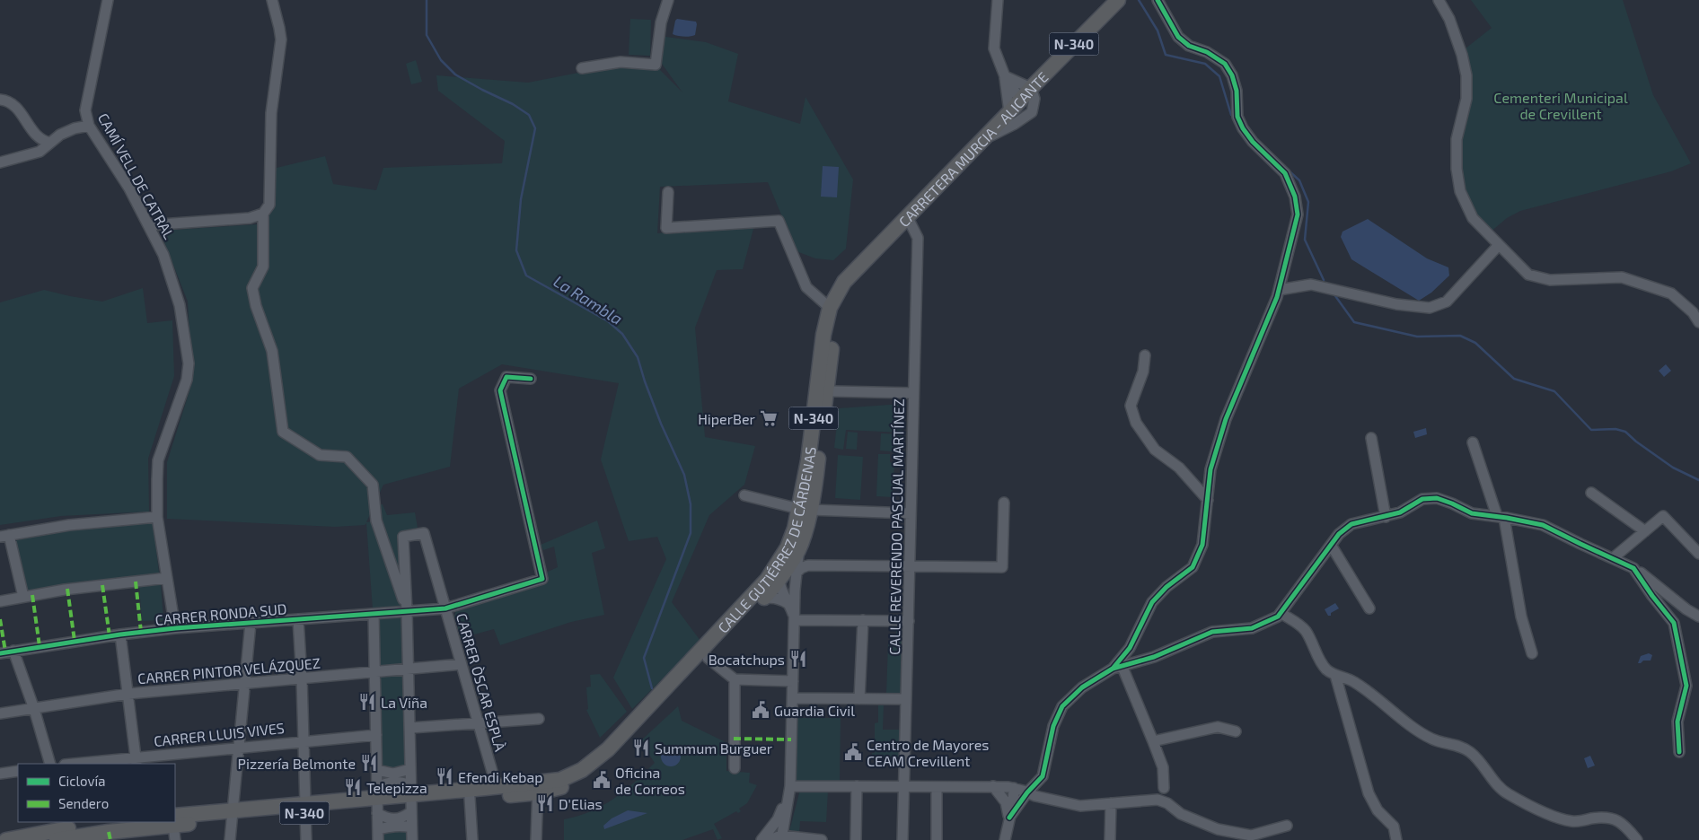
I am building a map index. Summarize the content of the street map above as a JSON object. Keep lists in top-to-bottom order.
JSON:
{
  "streets": {
    "highway": ["N-340", "CARRETERA MURCIA - ALICANTE", "CALLE GUTIÉRREZ DE CÁRDENAS"],
    "street": [
      "CAMÍ VELL DE CATRAL",
      "CALLE REVERENDO PASCUAL MARTÍNEZ",
      "CARRER RONDA SUD",
      "CARRER PINTOR VELÁZQUEZ",
      "CARRER ÒSCAR ESPLÀ",
      "CARRER LLUIS VIVES"
    ]
  },
  "crossings": [
    ["N-340", "CALLE GUTIÉRREZ DE CÁRDENAS"],
    ["N-340", "CARRER ÒSCAR ESPLÀ"],
    ["CARRETERA MURCIA - ALICANTE", "CALLE REVERENDO PASCUAL MARTÍNEZ"],
    ["CARRETERA MURCIA - ALICANTE", "CALLE GUTIÉRREZ DE CÁRDENAS"],
    ["CAMÍ VELL DE CATRAL", "CARRER RONDA SUD"],
    ["CARRER RONDA SUD", "CARRER ÒSCAR ESPLÀ"],
    ["CARRER PINTOR VELÁZQUEZ", "CARRER ÒSCAR ESPLÀ"]
  ],
  "water": ["La Rambla"],
  "parks": ["Cementeri Municipal de Crevillent"],
  "places": {
    "supermarket": ["HiperBer"],
    "restaurant": [
      "Bocatchups",
      "La Viña",
      "Summum Burguer",
      "Pizzería Belmonte",
      "Efendi Kebap",
      "Telepizza",
      "D'Elias"
    ],
    "public building": ["Guardia Civil", "Centro de Mayores CEAM Crevillent", "Oficina de Correos"]
  },
  "legend": ["Ciclovía", "Sendero"]
}
